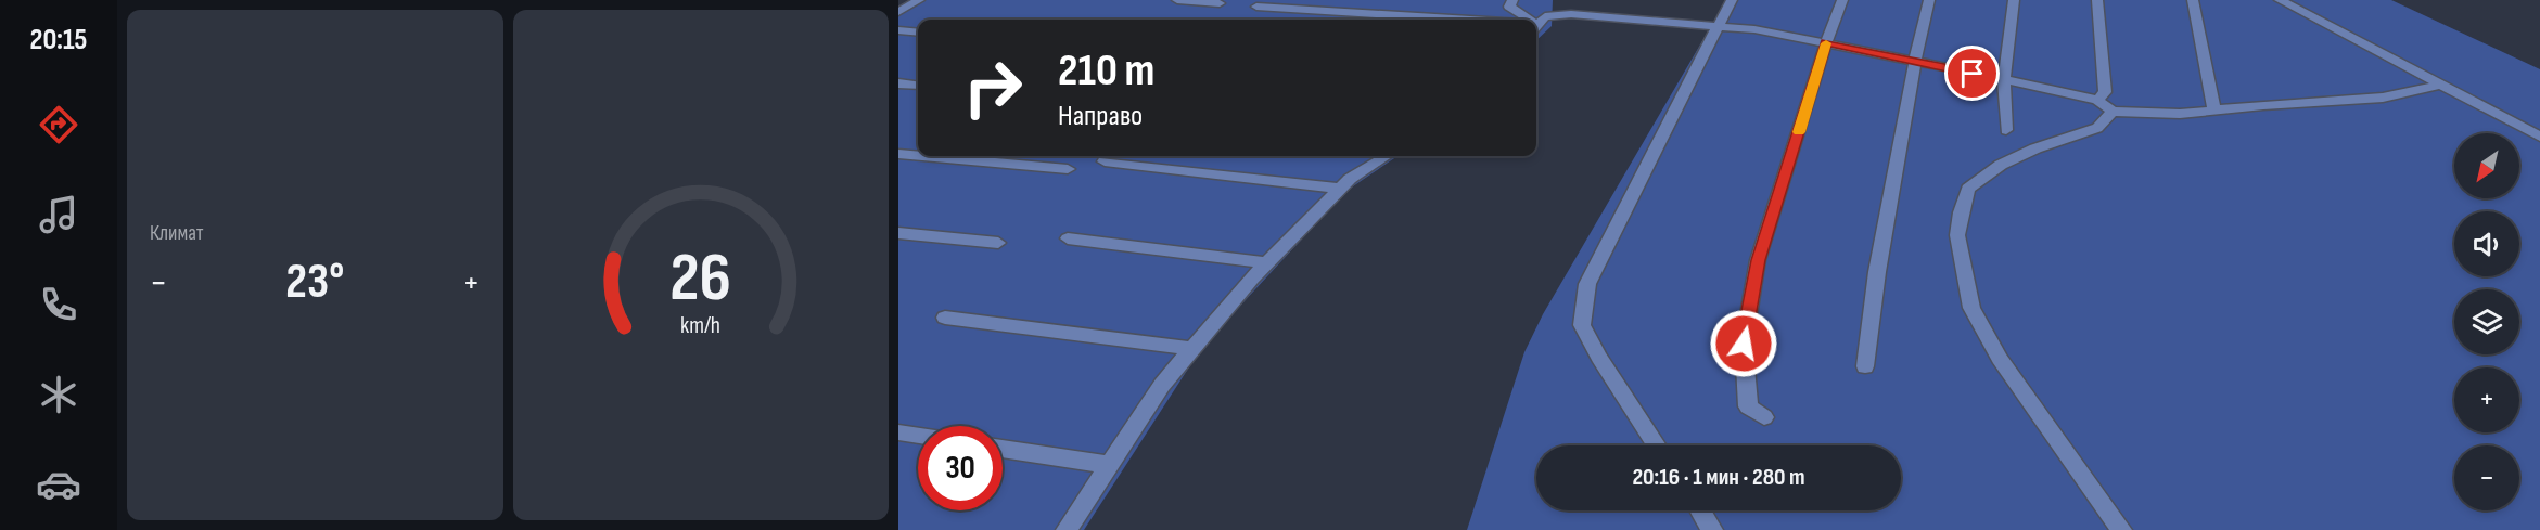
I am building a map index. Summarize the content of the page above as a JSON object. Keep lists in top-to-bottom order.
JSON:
{
  "north": "bottom left",
  "page": {
    "tabs": "20:15",
    "tile": "Климат",
    "turn": ["210 m", "Направо"],
    "map_buttons": ["+", "−"],
    "heat": ["−", "23°", "+"],
    "limit": "30",
    "trip": "20:16 · 1 мин · 280 m",
    "gauge": ["26", "km/h"]
  }
}
